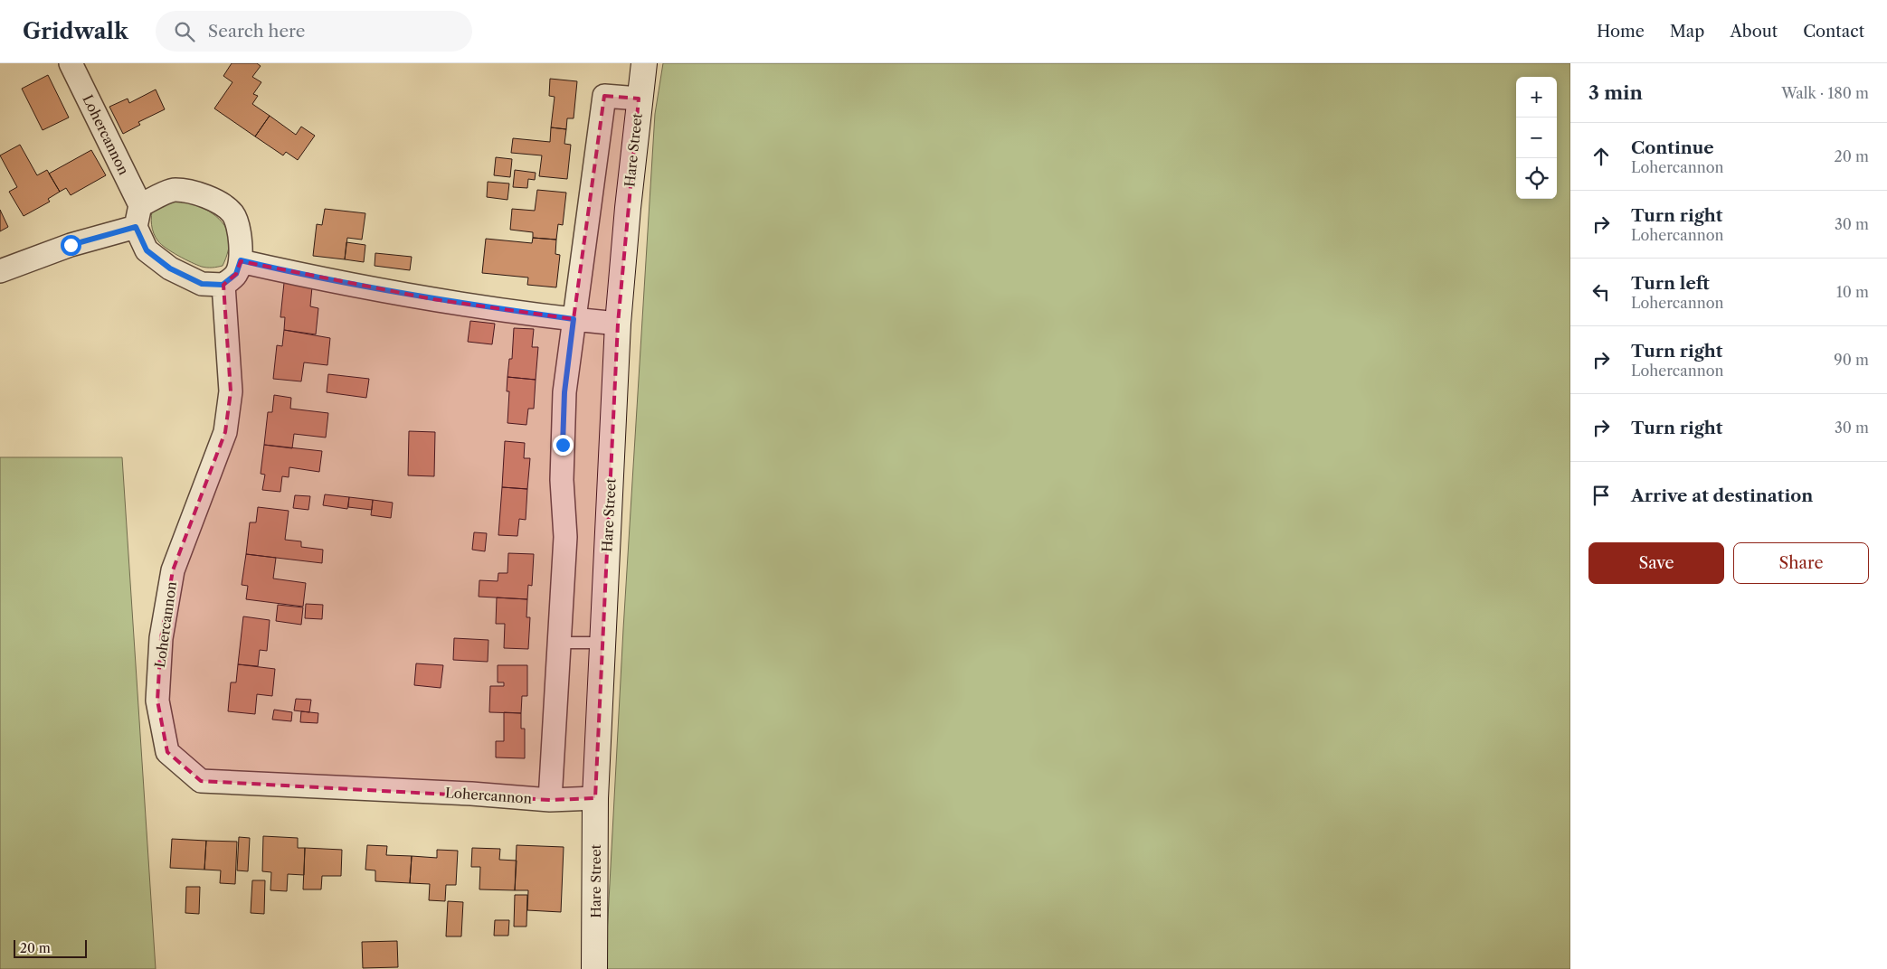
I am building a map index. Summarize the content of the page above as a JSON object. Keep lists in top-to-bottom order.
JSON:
{
  "streets": {
    "street": ["Lohercannon", "Hare Street"]
  },
  "crossings": [
    ["Lohercannon", "Hare Street"]
  ],
  "scale_bar": "20 m",
  "page": {
    "header": "Gridwalk",
    "search": "Search here",
    "nav": [
      "Home",
      "Map",
      "About",
      "Contact"
    ],
    "heading": ["3 min", "Walk · 180 m"],
    "map_buttons": ["+", "−"],
    "list": [
      ["Continue", "Lohercannon", "20 m"],
      ["Turn right", "Lohercannon", "30 m"],
      ["Turn left", "Lohercannon", "10 m"],
      ["Turn right", "Lohercannon", "90 m"],
      ["Turn right", "30 m"],
      "Arrive at destination"
    ],
    "buttons": ["Save", "Share"],
    "scale": "20 m"
  }
}
